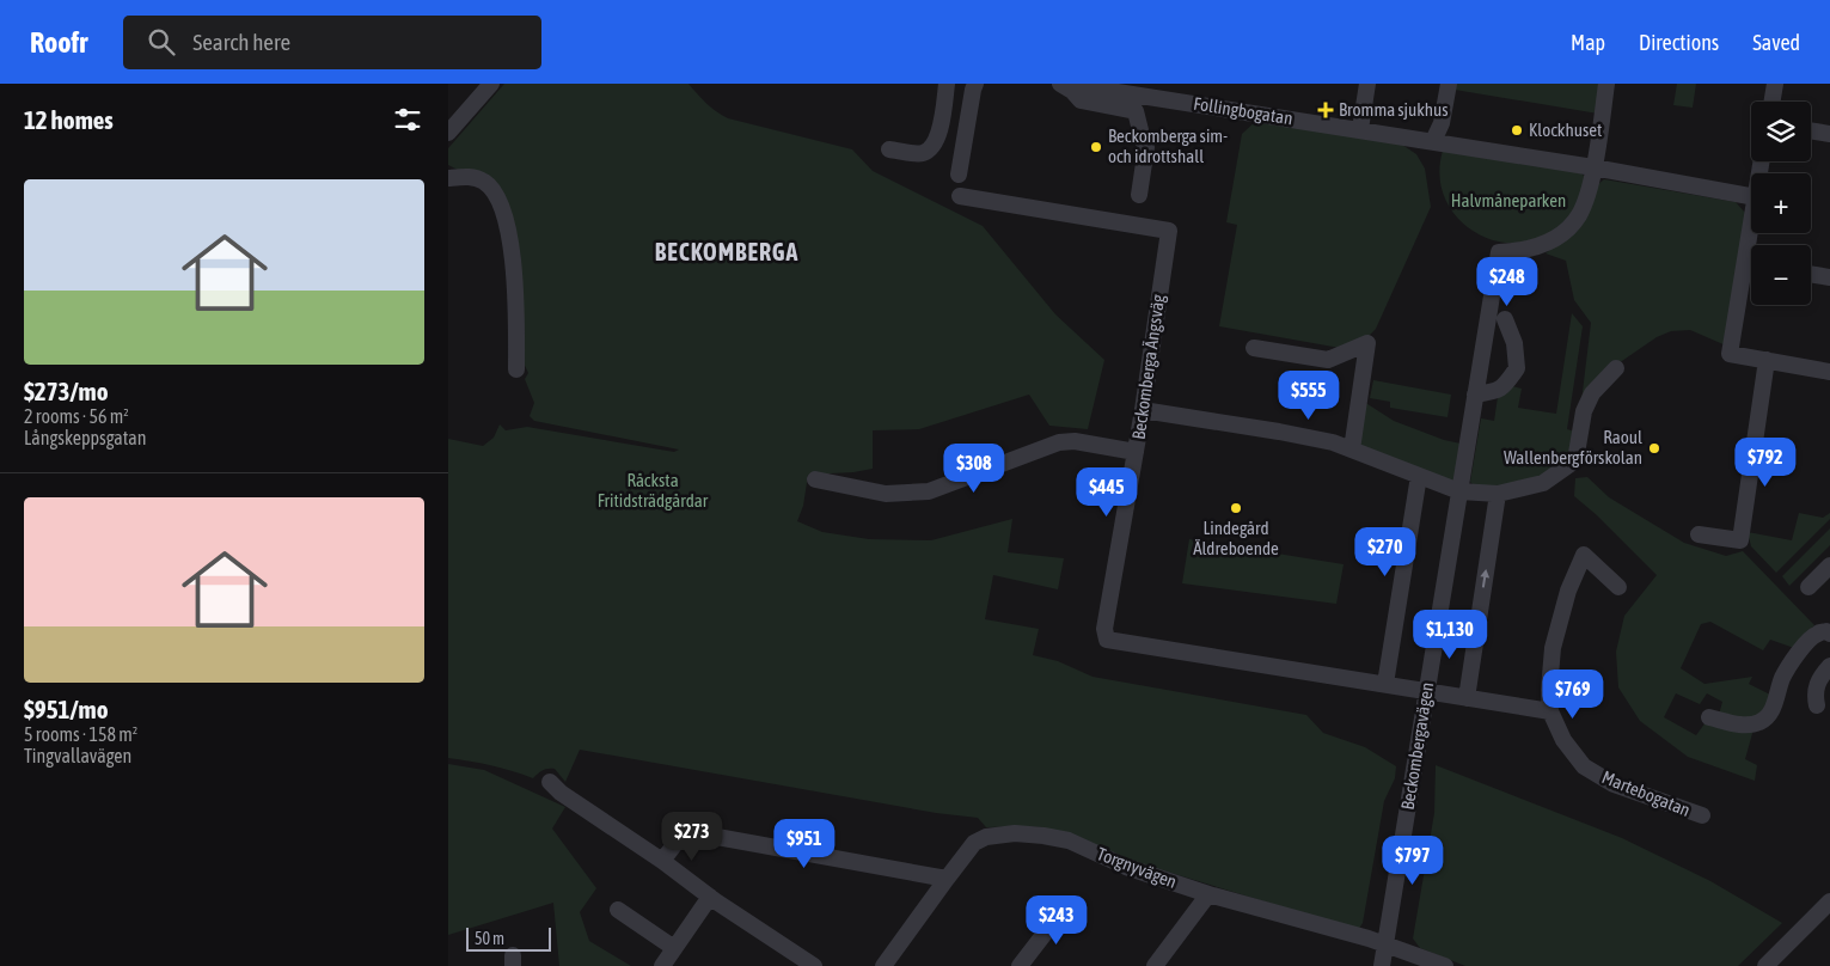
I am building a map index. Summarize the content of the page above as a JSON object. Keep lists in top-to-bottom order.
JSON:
{
  "streets": {
    "street": [
      "Follingbogatan",
      "Beckomberga Ängsväg",
      "Beckombergavägen",
      "Martebogatan",
      "Torgnyvägen"
    ]
  },
  "crossings": [
    ["Follingbogatan", "Beckombergavägen"],
    ["Beckomberga Ängsväg", "Beckombergavägen"],
    ["Beckombergavägen", "Torgnyvägen"]
  ],
  "districts": ["BECKOMBERGA"],
  "parks": ["Halvmåneparken", "Råcksta Fritidsträdgårdar"],
  "places": {
    "health": ["Bromma sjukhus"],
    "other": [
      "Klockhuset",
      "Beckomberga sim- och idrottshall",
      "Raoul Wallenbergförskolan",
      "Lindegård Äldreboende"
    ]
  },
  "scale_bar": "50 m",
  "page": {
    "header": "Roofr",
    "search": "Search here",
    "nav": ["Map", "Directions", "Saved"],
    "heading": "12 homes",
    "map_buttons": ["+", "−"],
    "list": [
      {
        "name": "$273/mo",
        "note": "2 rooms · 56 m² · Långskeppsgatan"
      },
      {
        "name": "$951/mo",
        "note": "5 rooms · 158 m² · Tingvallavägen"
      }
    ],
    "price": [
      "$248",
      "$555",
      "$792",
      "$308",
      "$445",
      "$270",
      "$1,130",
      "$769",
      "$273",
      "$951",
      "$797",
      "$243"
    ],
    "scale": "50 m"
  }
}
